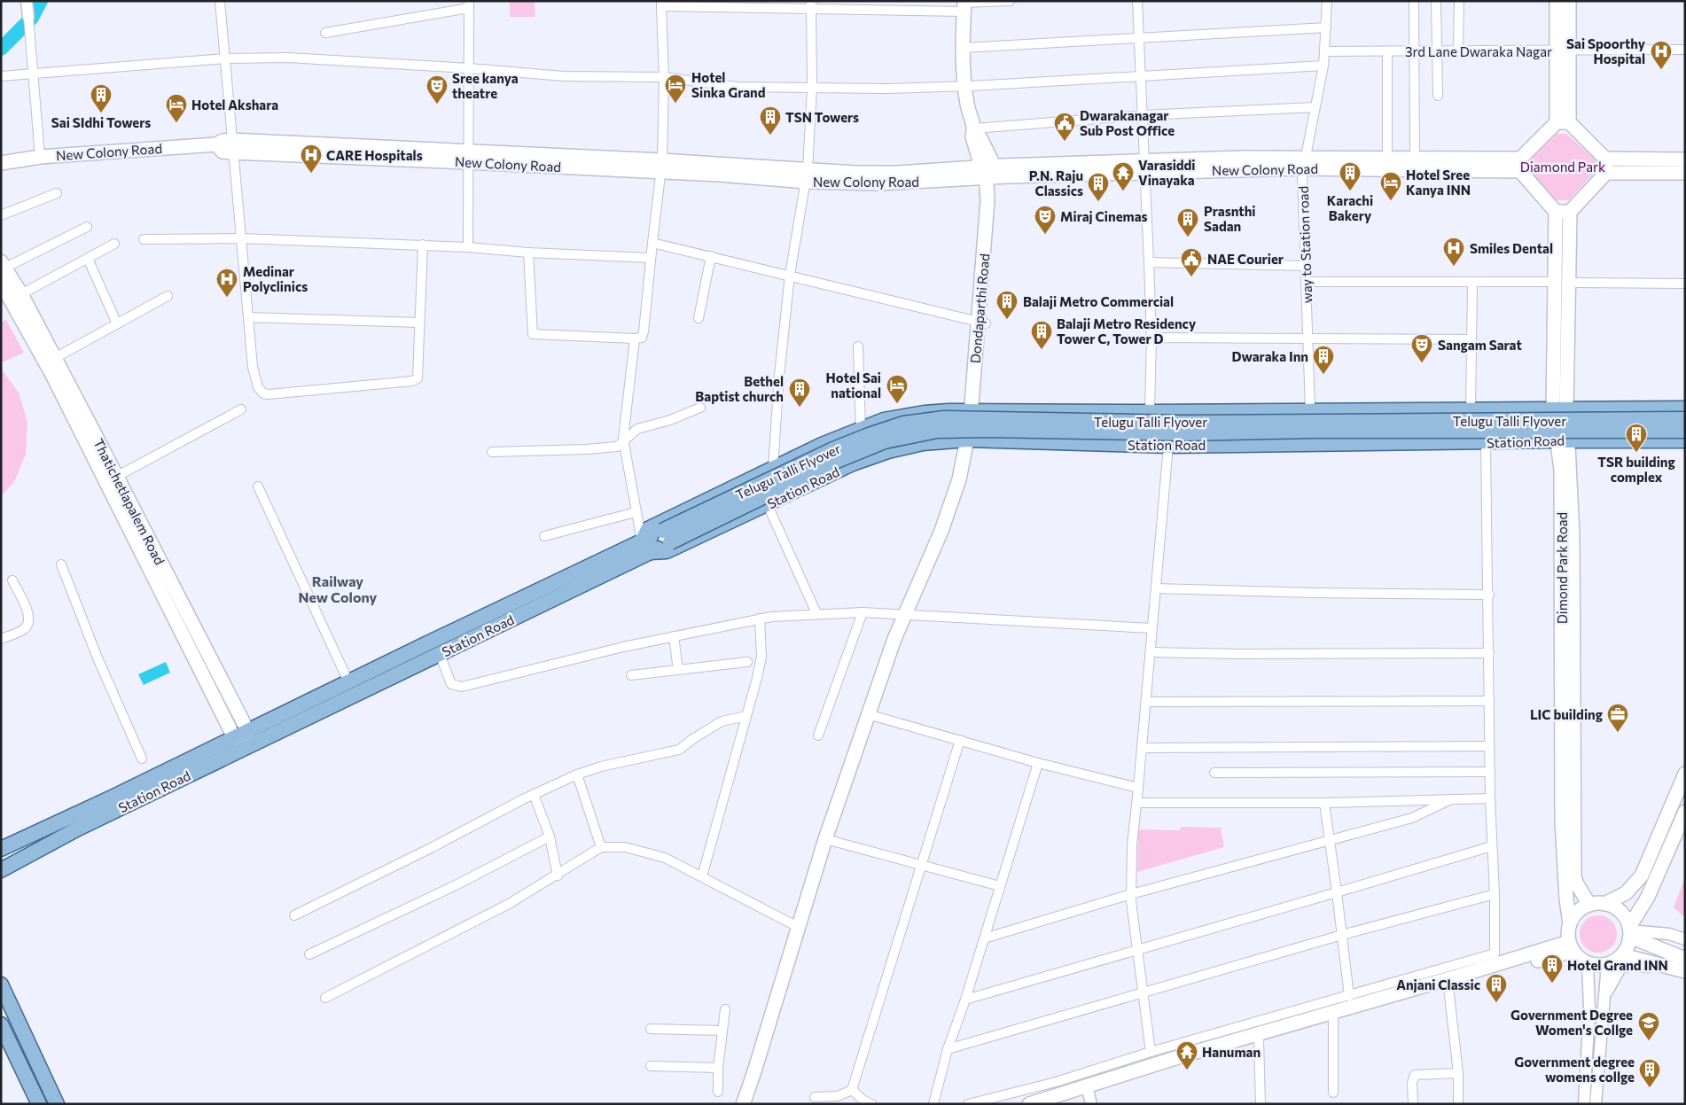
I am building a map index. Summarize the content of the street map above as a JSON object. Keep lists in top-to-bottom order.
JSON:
{
  "streets": {
    "main road": [
      "New Colony Road",
      "Dondaparthi Road",
      "Telugu Talli Flyover",
      "Station Road",
      "Thatichetlapalem Road",
      "Dimond Park Road"
    ],
    "street": ["3rd Lane Dwaraka Nagar", "way to Station road"]
  },
  "crossings": [
    ["3rd Lane Dwaraka Nagar", "way to Station road"],
    ["New Colony Road", "way to Station road"],
    ["New Colony Road", "Dondaparthi Road"],
    ["Dondaparthi Road", "Station Road"],
    ["Telugu Talli Flyover", "Station Road"],
    ["Station Road", "Thatichetlapalem Road"],
    ["Station Road", "Dimond Park Road"]
  ],
  "districts": ["Railway New Colony"],
  "parks": ["Diamond Park"],
  "places": {
    "hospital": [
      "Sai Spoorthy Hospital",
      "CARE Hospitals",
      "Smiles Dental",
      "Medinar Polyclinics"
    ],
    "hotel": [
      "Hotel Sinka Grand",
      "Hotel Akshara",
      "Hotel Sree Kanya INN",
      "Hotel Sai national"
    ],
    "theatre": ["Sree kanya theatre", "Miraj Cinemas", "Sangam Sarat"],
    "building": [
      "Sai SIdhi Towers",
      "TSN Towers",
      "Karachi Bakery",
      "P.N. Raju Classics",
      "Prasnthi Sadan",
      "Balaji Metro Commercial",
      "Balaji Metro Residency Tower C, Tower D",
      "Dwaraka Inn",
      "Bethel Baptist church",
      "TSR building complex",
      "Hotel Grand INN",
      "Anjani Classic",
      "Government degree womens collge"
    ],
    "public building": ["Dwarakanagar Sub Post Office", "NAE Courier"],
    "temple": ["Varasiddi Vinayaka", "Hanuman"],
    "office": ["LIC building"],
    "school or university": ["Government Degree Women's Collge"]
  }
}
